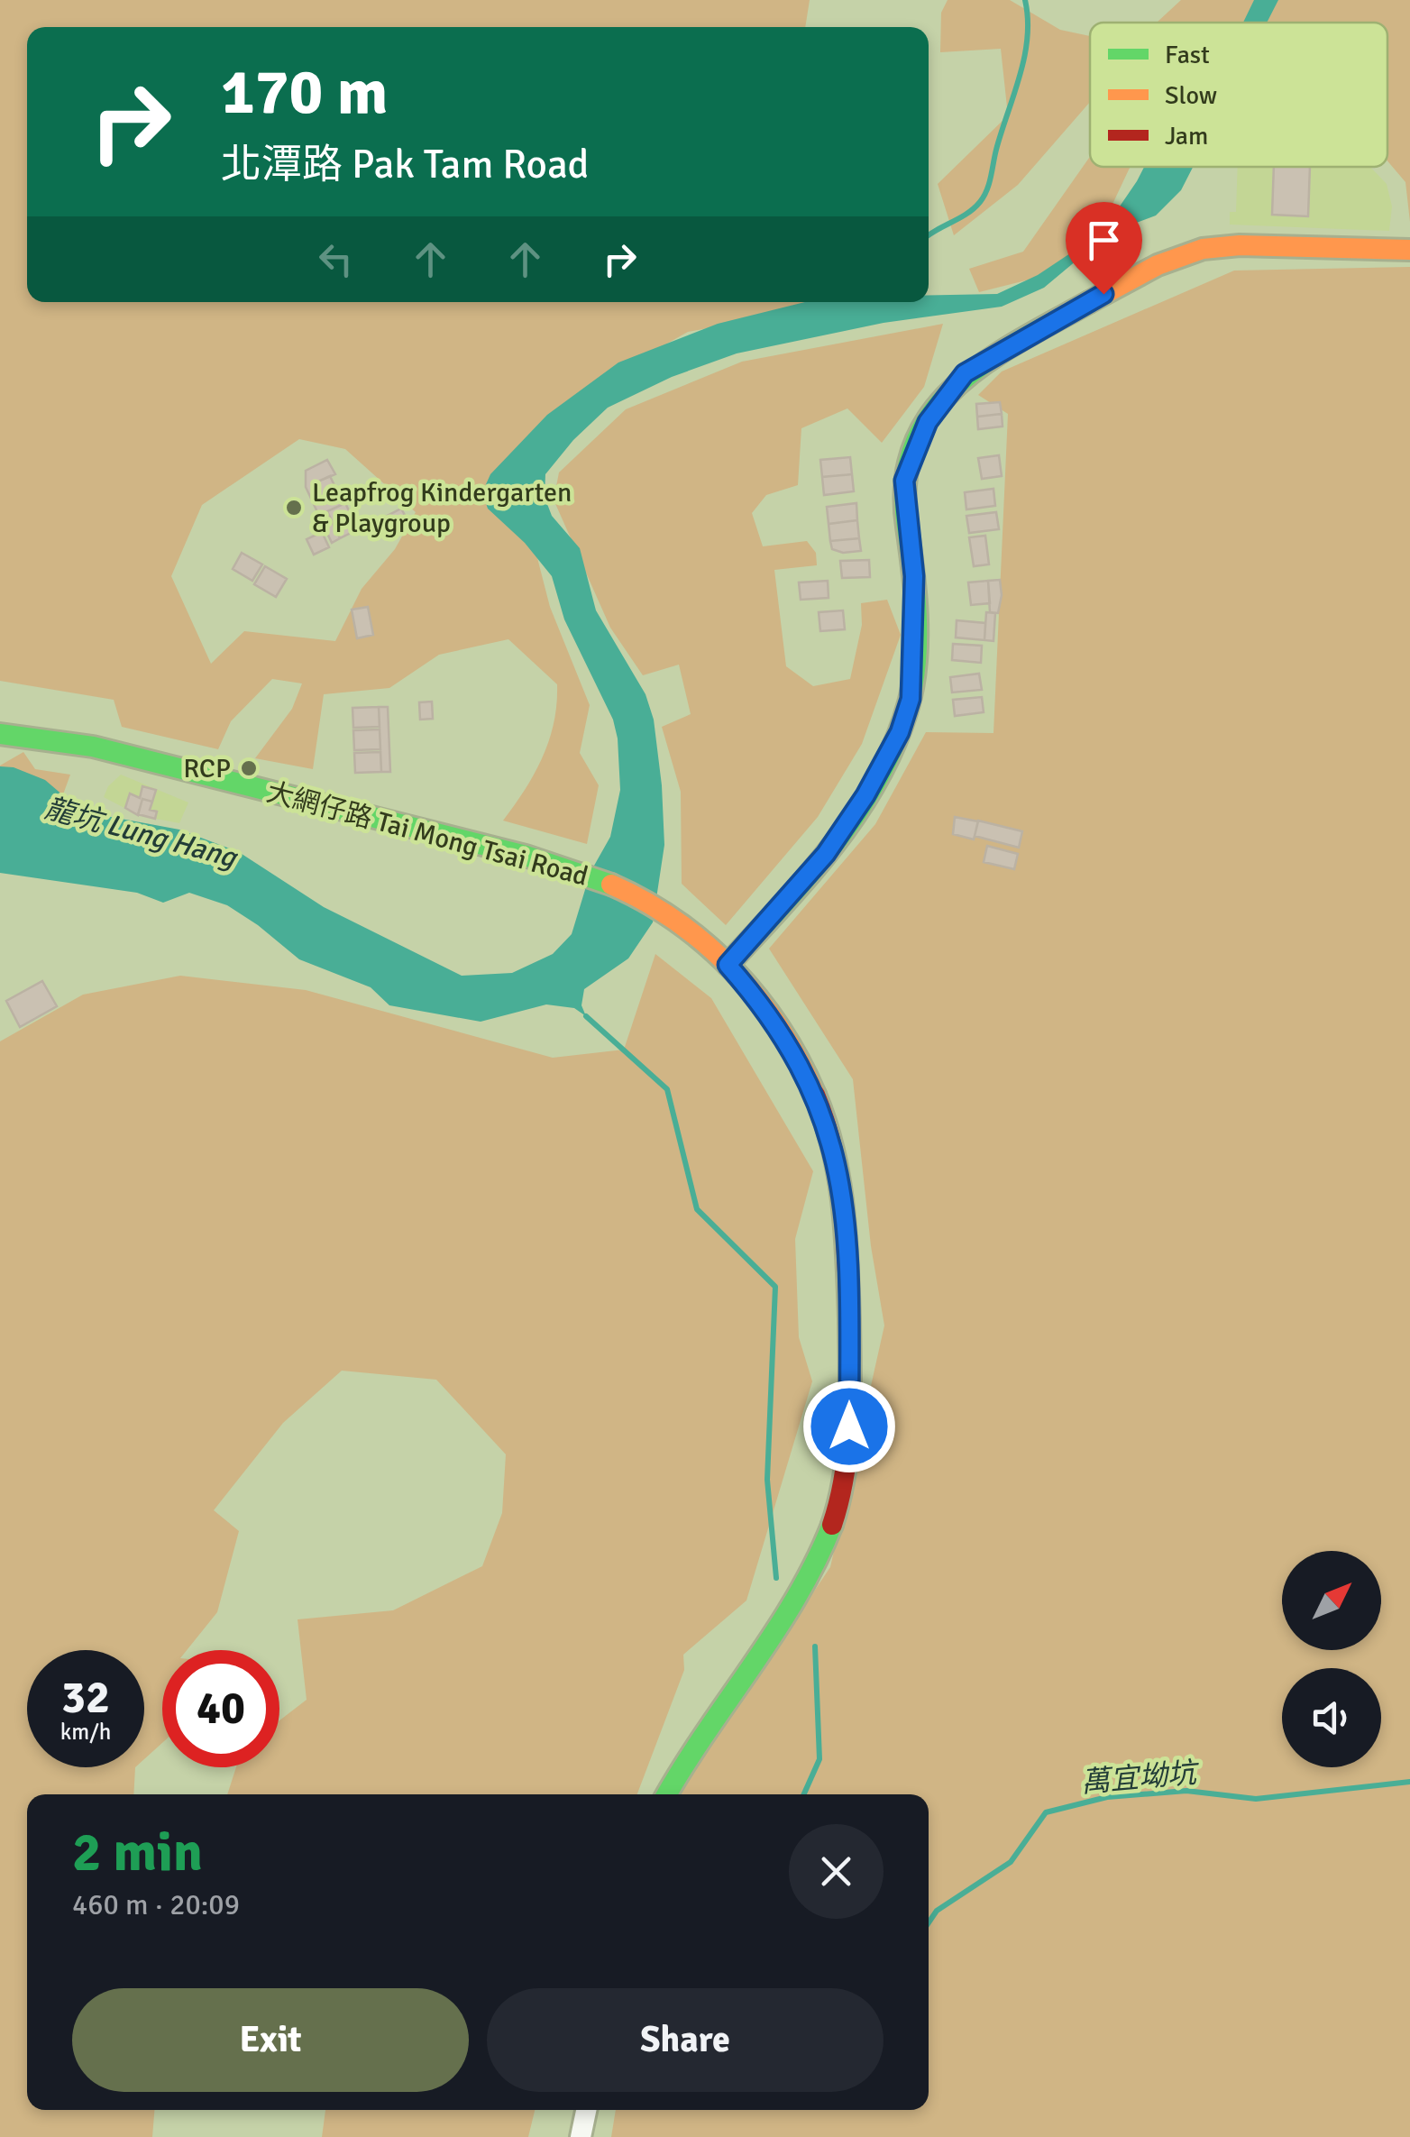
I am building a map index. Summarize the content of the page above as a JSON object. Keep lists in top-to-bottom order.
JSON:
{
  "streets": {
    "street": ["大網仔路 Tai Mong Tsai Road"]
  },
  "water": ["龍坑 Lung Hang", "萬宜坳坑"],
  "places": ["Leapfrog Kindergarten & Playgroup", "RCP"],
  "legend": ["Fast", "Slow", "Jam"],
  "north": "top right",
  "page": {
    "turn": ["170 m", "北潭路 Pak Tam Road"],
    "speed": "32 km/h",
    "limit": "40",
    "heading": ["2 min", "460 m · 20:09"],
    "buttons": ["Exit", "Share"]
  }
}
